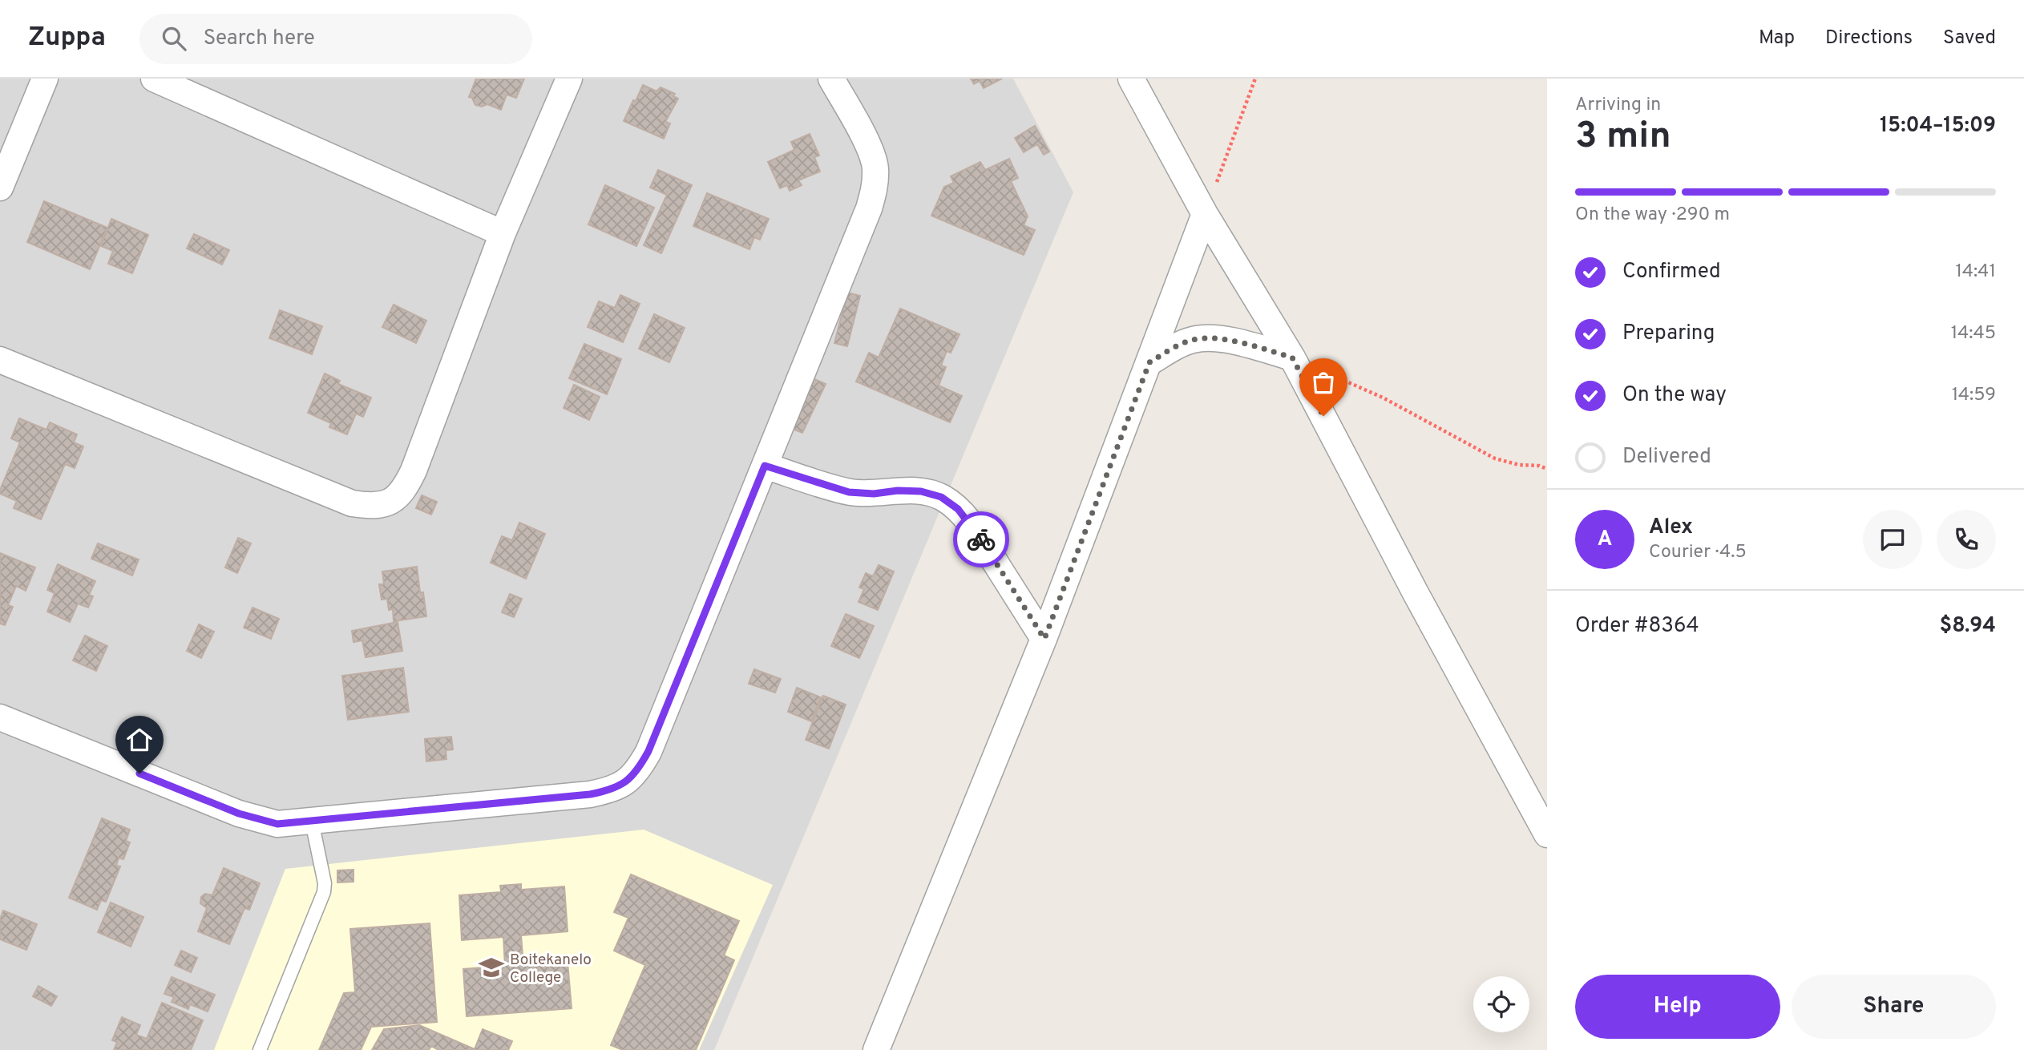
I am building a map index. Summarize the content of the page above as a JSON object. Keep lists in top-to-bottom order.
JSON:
{
  "places": {
    "school or university": ["Boitekanelo College"]
  },
  "page": {
    "header": "Zuppa",
    "search": "Search here",
    "nav": ["Map", "Directions", "Saved"],
    "heading": ["3 min", "Arriving in", "15:04–15:09"],
    "panel": [
      "Alex",
      "Courier · 4.5",
      "Order #8364",
      "$8.94"
    ],
    "bar": "On the way · 290 m",
    "list": [
      ["Confirmed", "14:41"],
      ["Preparing", "14:45"],
      ["On the way", "14:59"],
      "Delivered"
    ],
    "round": "A",
    "buttons": ["Help", "Share"]
  }
}
